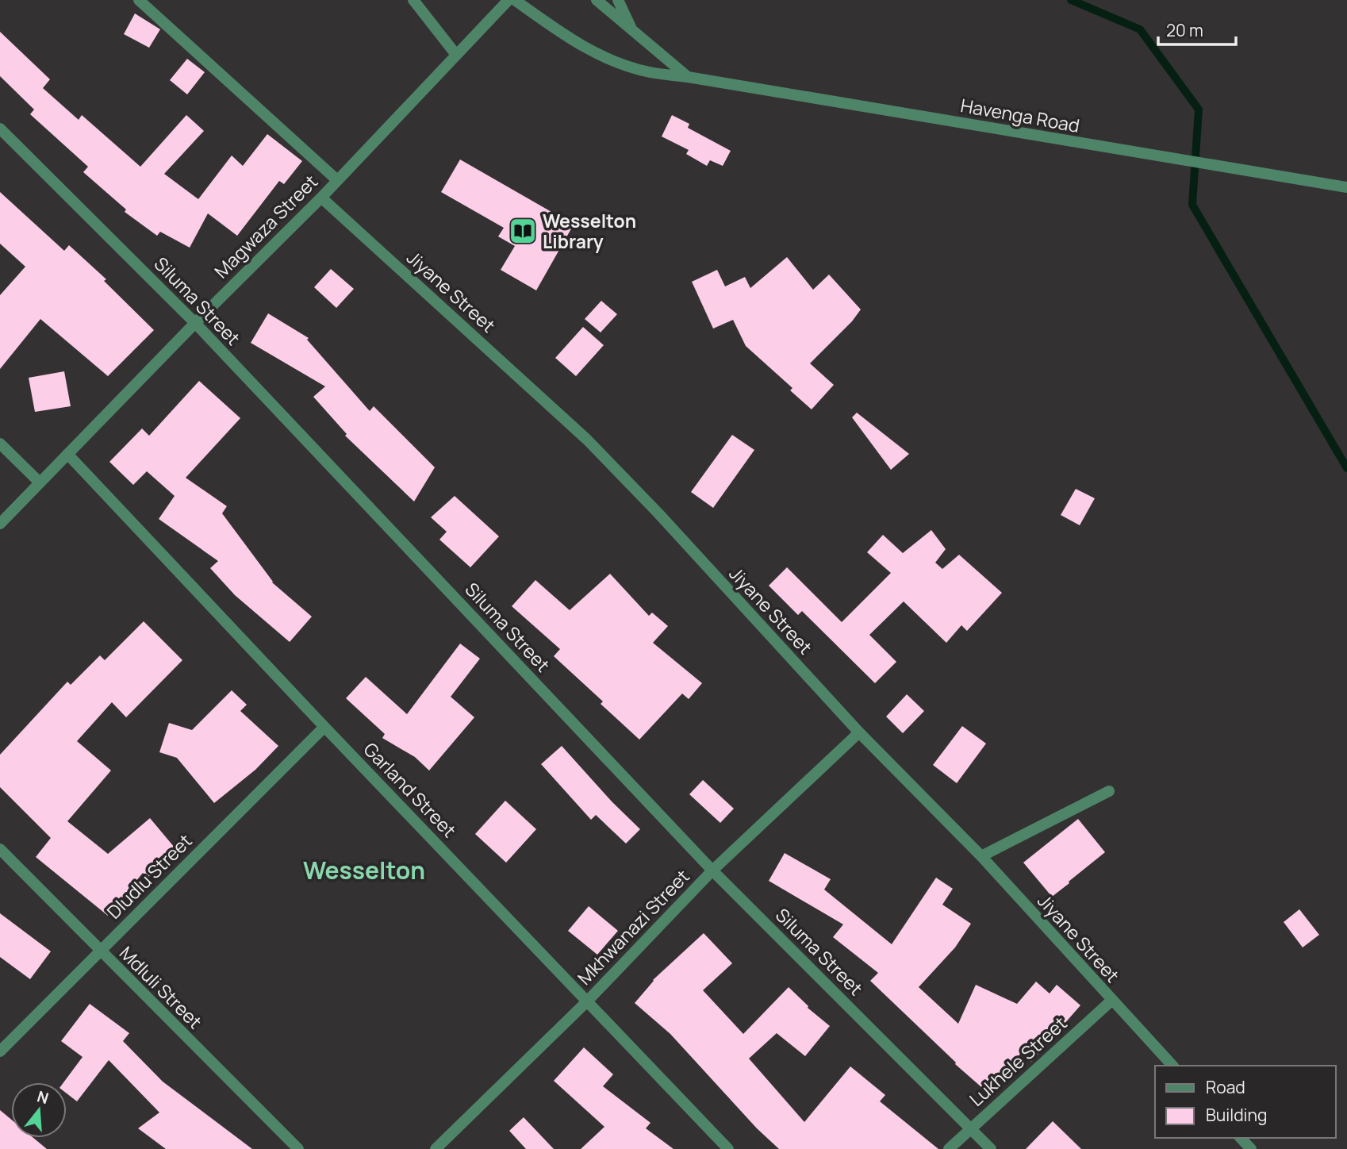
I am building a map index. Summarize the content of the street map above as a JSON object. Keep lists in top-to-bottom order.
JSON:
{
  "streets": {
    "street": [
      "Havenga Road",
      "Magwaza Street",
      "Jiyane Street",
      "Siluma Street",
      "Garland Street",
      "Dludlu Street",
      "Mkhwanazi Street",
      "Mdluli Street",
      "Lukhele Street"
    ]
  },
  "crossings": [
    ["Magwaza Street", "Jiyane Street"],
    ["Magwaza Street", "Siluma Street"],
    ["Magwaza Street", "Garland Street"],
    ["Jiyane Street", "Mkhwanazi Street"],
    ["Jiyane Street", "Lukhele Street"],
    ["Siluma Street", "Mkhwanazi Street"],
    ["Siluma Street", "Lukhele Street"],
    ["Garland Street", "Dludlu Street"],
    ["Garland Street", "Mkhwanazi Street"],
    ["Dludlu Street", "Mdluli Street"]
  ],
  "districts": ["Wesselton"],
  "places": {
    "library": ["Wesselton Library"]
  },
  "legend": ["Road", "Building"],
  "scale_bar": "20 m",
  "north": "top"
}
